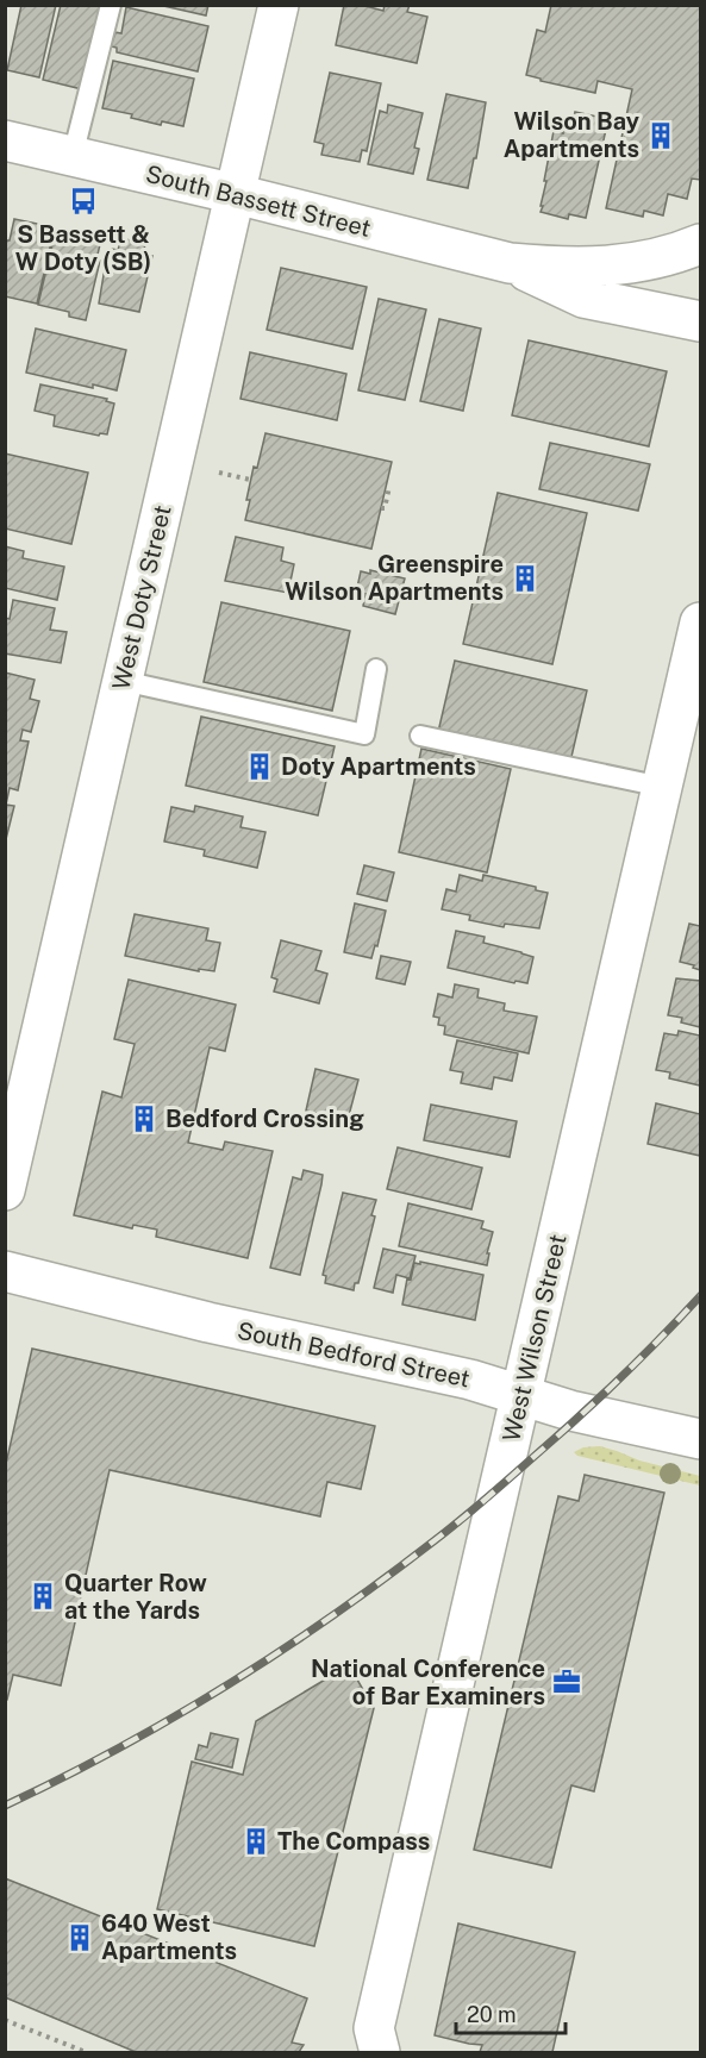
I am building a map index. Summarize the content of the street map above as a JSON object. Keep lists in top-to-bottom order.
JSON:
{
  "streets": {
    "street": [
      "South Bassett Street",
      "West Doty Street",
      "West Wilson Street",
      "South Bedford Street"
    ]
  },
  "crossings": [
    ["South Bassett Street", "West Doty Street"],
    ["West Wilson Street", "South Bedford Street"]
  ],
  "places": {
    "building": [
      "Wilson Bay Apartments",
      "Greenspire Wilson Apartments",
      "Doty Apartments",
      "Bedford Crossing",
      "Quarter Row at the Yards",
      "The Compass",
      "640 West Apartments"
    ],
    "bus stop": ["S Bassett & W Doty (SB)"],
    "office": ["National Conference of Bar Examiners"]
  },
  "scale_bar": "20 m"
}
